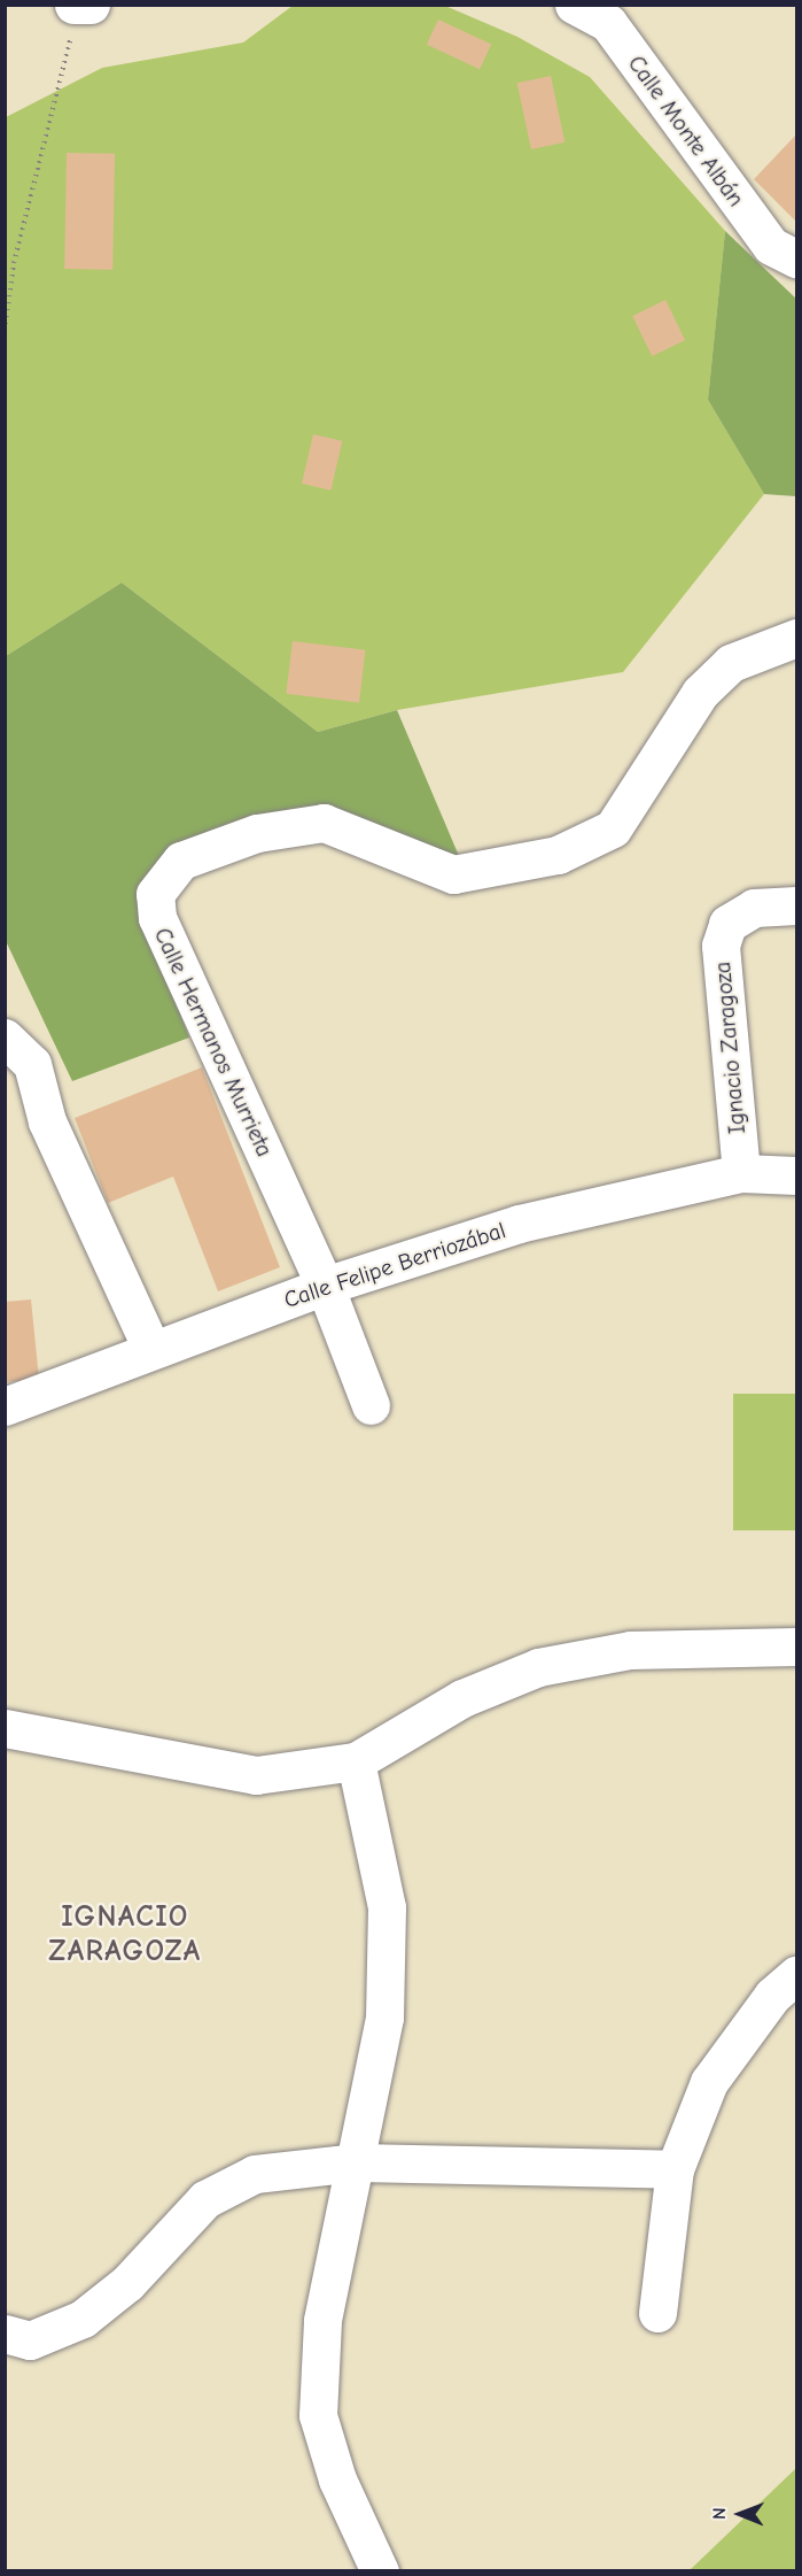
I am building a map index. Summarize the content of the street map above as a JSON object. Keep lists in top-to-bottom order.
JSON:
{
  "streets": {
    "street": [
      "Calle Monte Albán",
      "Calle Hermanos Murrieta",
      "Ignacio Zaragoza",
      "Calle Felipe Berriozábal"
    ]
  },
  "crossings": [
    ["Calle Hermanos Murrieta", "Calle Felipe Berriozábal"],
    ["Ignacio Zaragoza", "Calle Felipe Berriozábal"]
  ],
  "districts": ["IGNACIO ZARAGOZA"],
  "north": "left"
}
